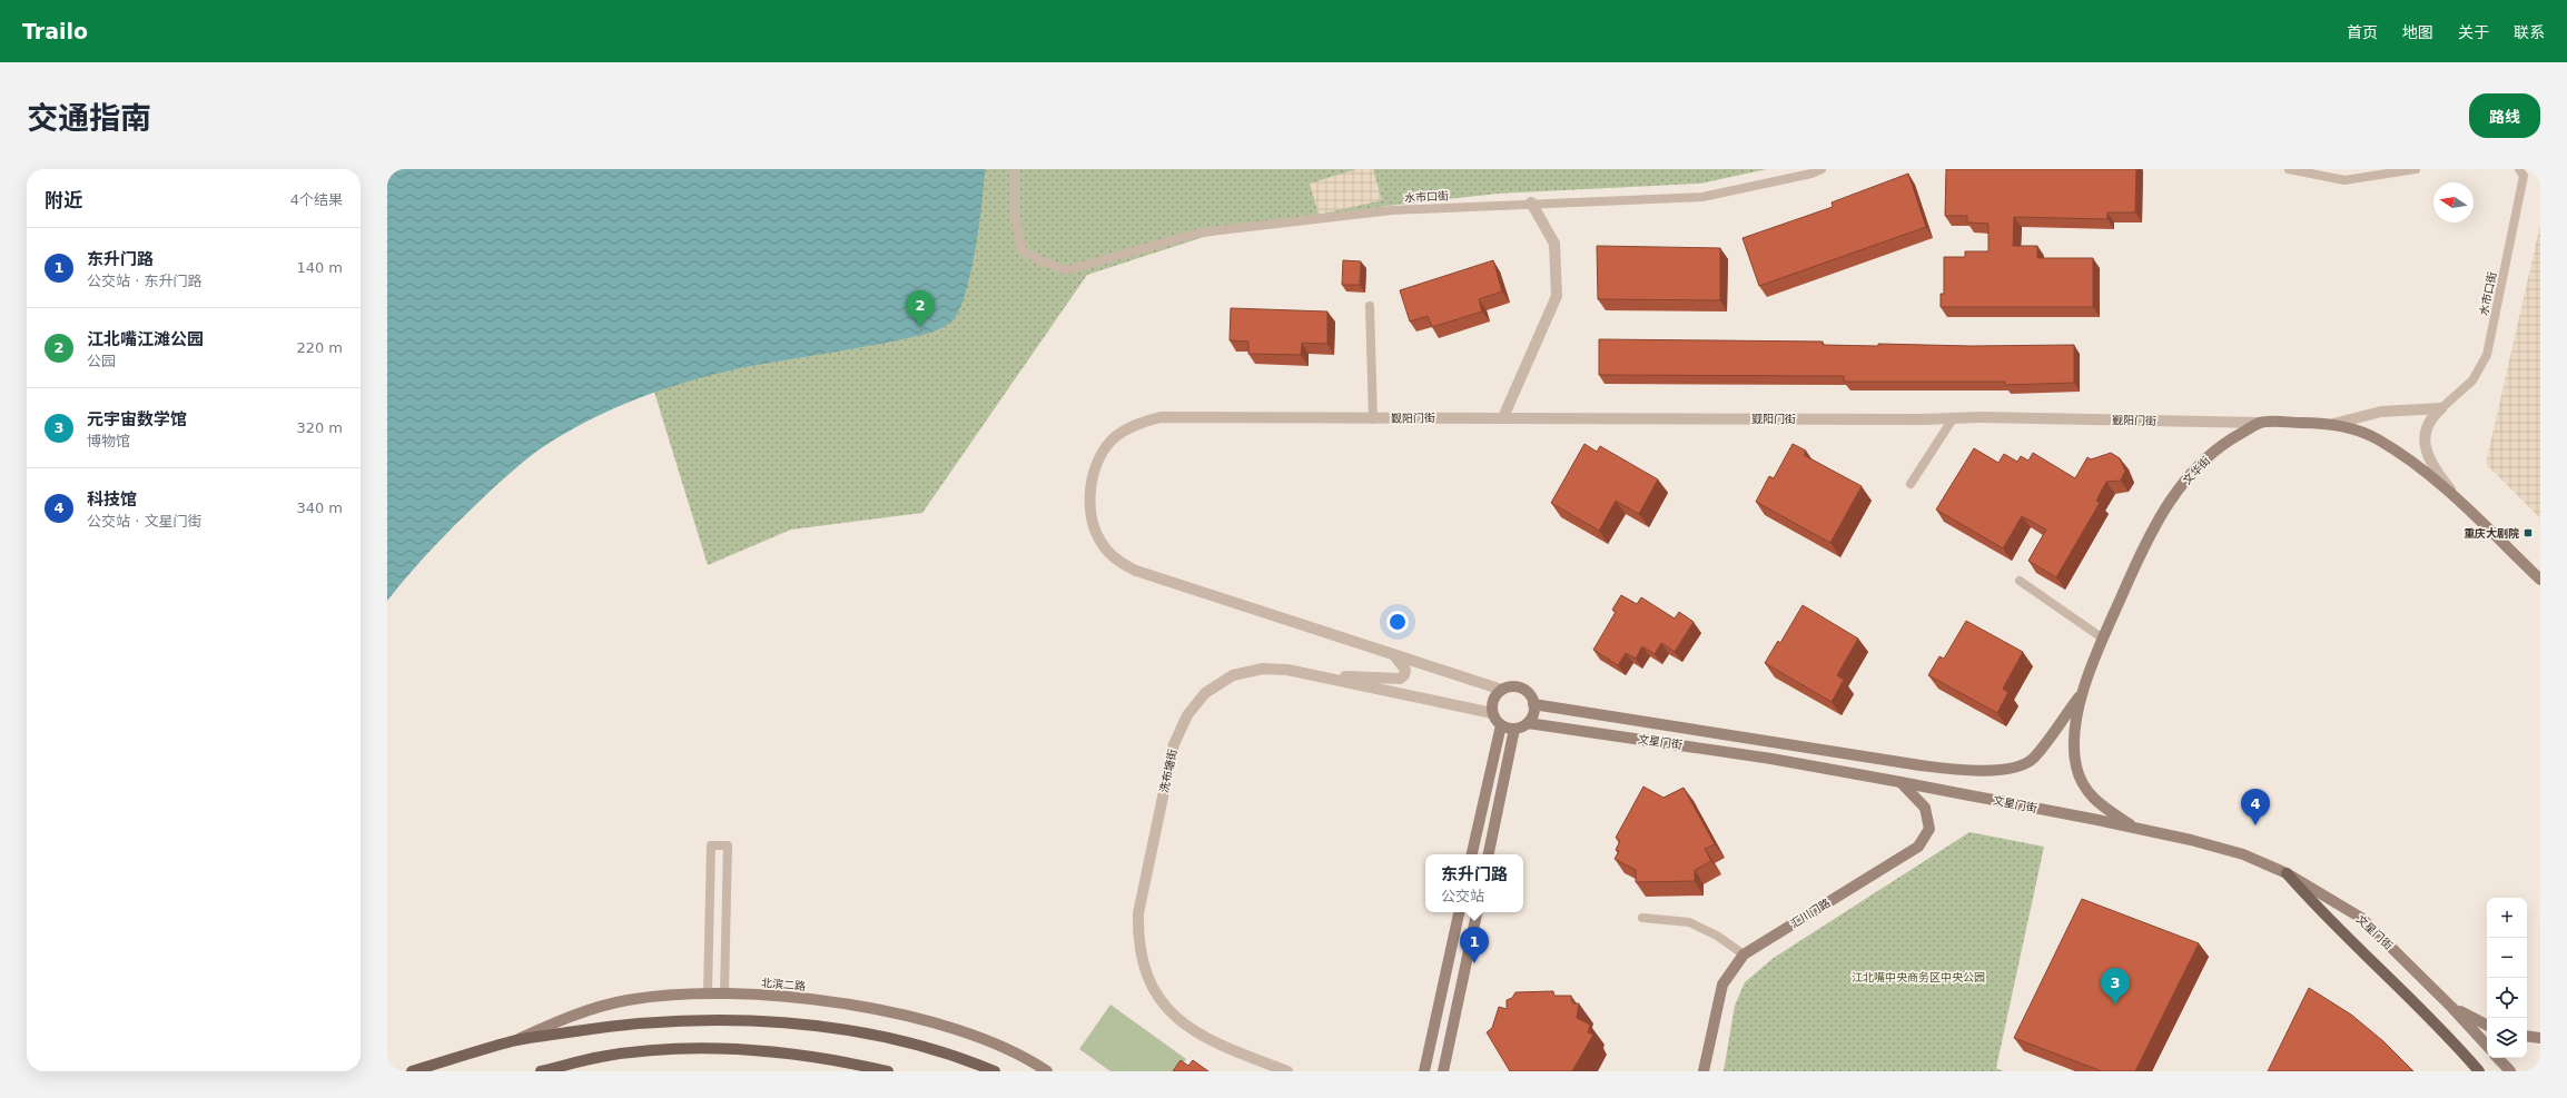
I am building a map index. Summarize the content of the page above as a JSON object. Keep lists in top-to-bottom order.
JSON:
{
  "streets": {
    "main road": ["北滨二路"],
    "street": [
      "觐阳门街",
      "文华街",
      "文星门街",
      "洗布塘街",
      "汇川门路"
    ],
    "lane": ["水市口街"]
  },
  "crossings": [
    ["觐阳门街", "文华街"],
    ["觐阳门街", "文星门街"],
    ["觐阳门街", "洗布塘街"],
    ["文华街", "文星门街"],
    ["文星门街", "洗布塘街"],
    ["文星门街", "汇川门路"]
  ],
  "parks": ["江北嘴中央商务区中央公园"],
  "places": {
    "transit": ["重庆大剧院"]
  },
  "north": "left",
  "page": {
    "header": "Trailo",
    "nav": [
      "首页",
      "地图",
      "关于",
      "联系"
    ],
    "title": "交通指南",
    "buttons": "路线",
    "heading": ["附近", "4个结果"],
    "list": [
      {
        "mark": "1",
        "name": "东升门路",
        "note": "公交站 · 东升门路",
        "value": "140 m"
      },
      {
        "mark": "2",
        "name": "江北嘴江滩公园",
        "note": "公园",
        "value": "220 m"
      },
      {
        "mark": "3",
        "name": "元宇宙数学馆",
        "note": "博物馆",
        "value": "320 m"
      },
      {
        "mark": "4",
        "name": "科技馆",
        "note": "公交站 · 文星门街",
        "value": "340 m"
      }
    ],
    "pins": [
      "2",
      "4",
      "1",
      "3"
    ],
    "popup": ["东升门路", "公交站"],
    "map_buttons": ["+", "−"]
  }
}
